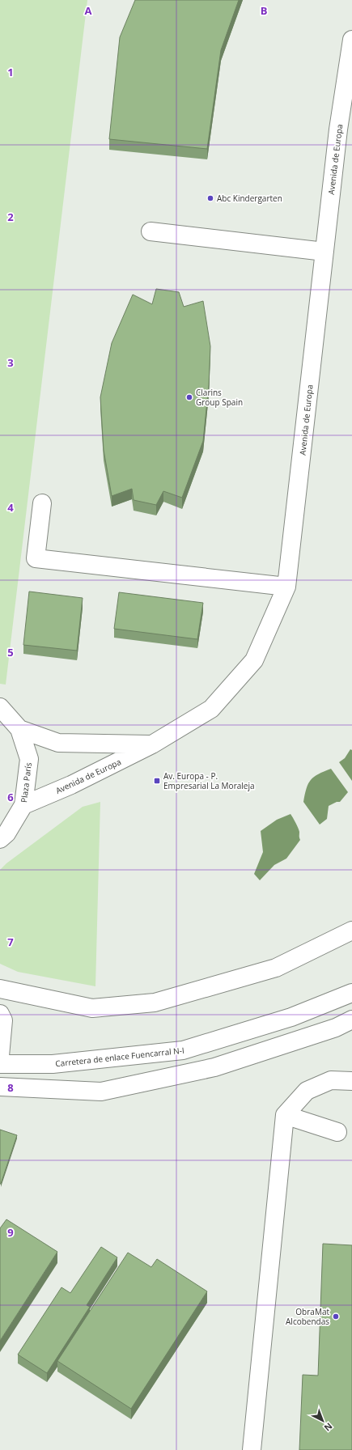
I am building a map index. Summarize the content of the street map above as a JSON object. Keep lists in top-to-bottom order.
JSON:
{
  "streets": {
    "street": ["Avenida de Europa", "Plaza París", "Carretera de enlace Fuencarral N-I"]
  },
  "crossings": [
    ["Avenida de Europa", "Plaza París"]
  ],
  "places": {
    "other": ["Abc Kindergarten", "Clarins Group Spain", "ObraMat Alcobendas"],
    "transit": ["Av. Europa - P. Empresarial La Moraleja"]
  },
  "north": "bottom right",
  "grid": {
    "columns": ["A", "B"],
    "rows": [
      "1",
      "2",
      "3",
      "4",
      "5",
      "6",
      "7",
      "8",
      "9"
    ]
  }
}
